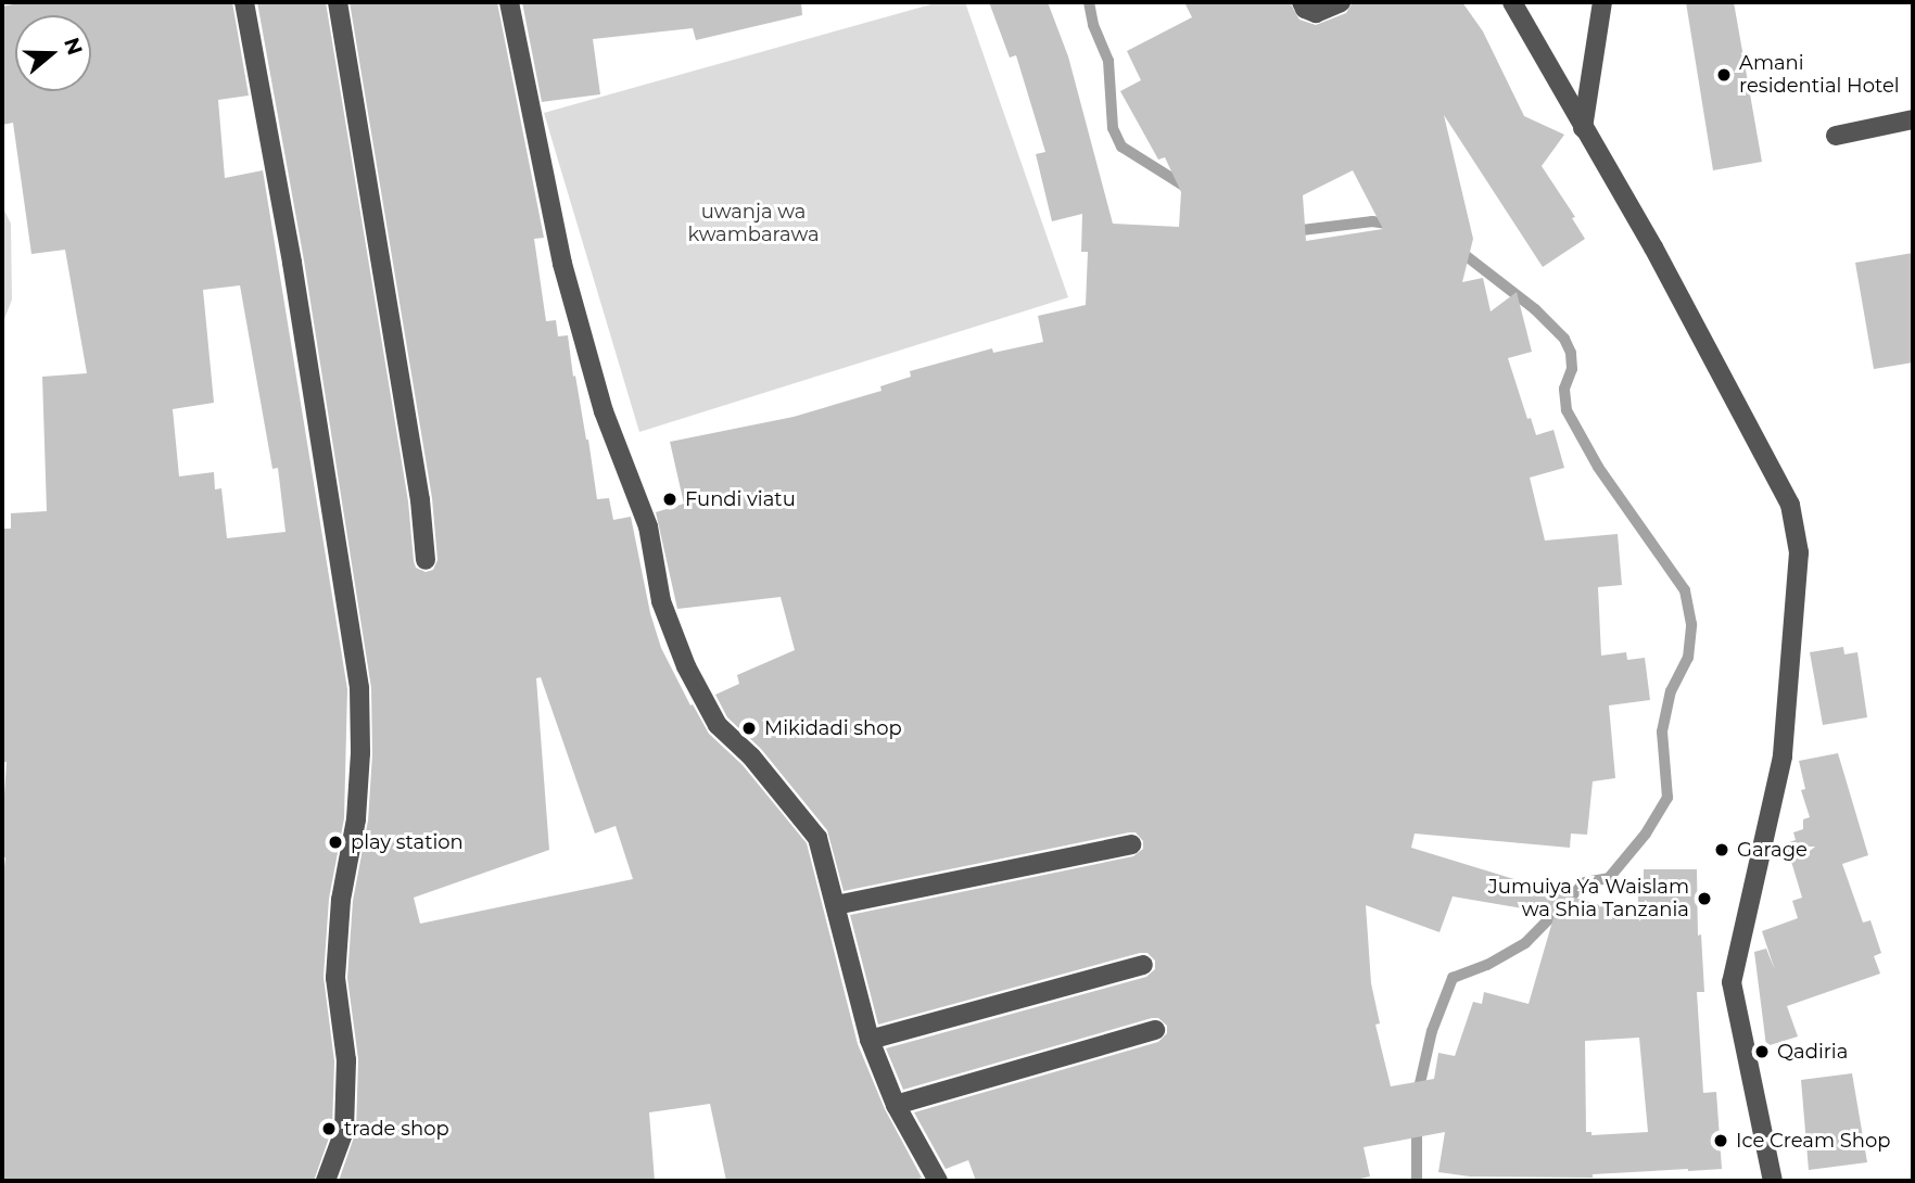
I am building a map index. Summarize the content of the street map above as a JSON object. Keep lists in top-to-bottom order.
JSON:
{
  "parks": ["uwanja wa kwambarawa"],
  "places": [
    "Amani residential Hotel",
    "Fundi viatu",
    "Mikidadi shop",
    "play station",
    "Garage",
    "Jumuiya Ya Waislam wa Shia Tanzania",
    "Qadiria",
    "trade shop",
    "Ice Cream Shop"
  ],
  "north": "right"
}
